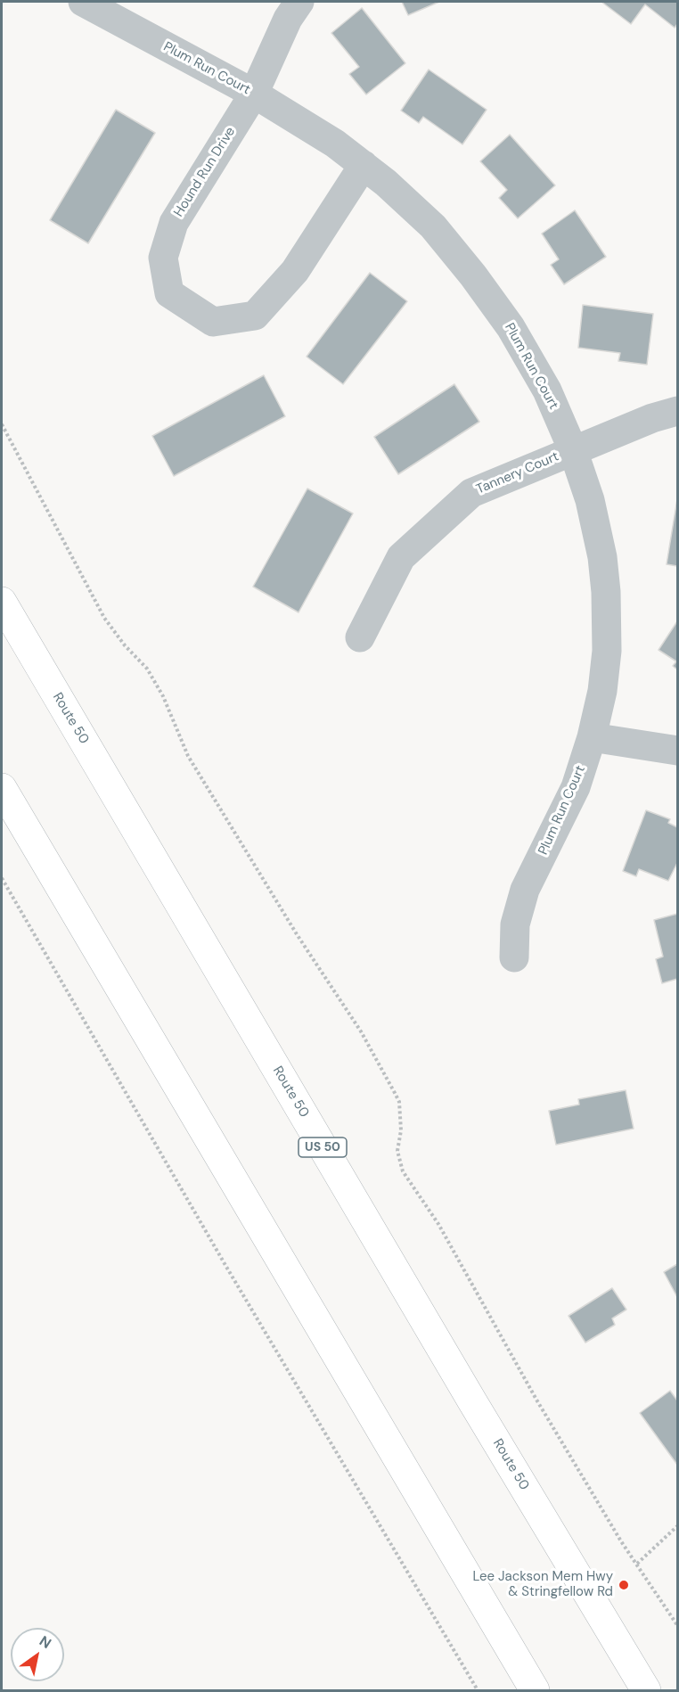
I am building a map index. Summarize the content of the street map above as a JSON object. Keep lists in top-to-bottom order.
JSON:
{
  "streets": {
    "highway": ["Route 50", "US 50"],
    "street": ["Plum Run Court", "Hound Run Drive", "Tannery Court"]
  },
  "crossings": [
    ["Plum Run Court", "Hound Run Drive"],
    ["Plum Run Court", "Tannery Court"]
  ],
  "places": ["Lee Jackson Mem Hwy & Stringfellow Rd"],
  "north": "top right"
}
